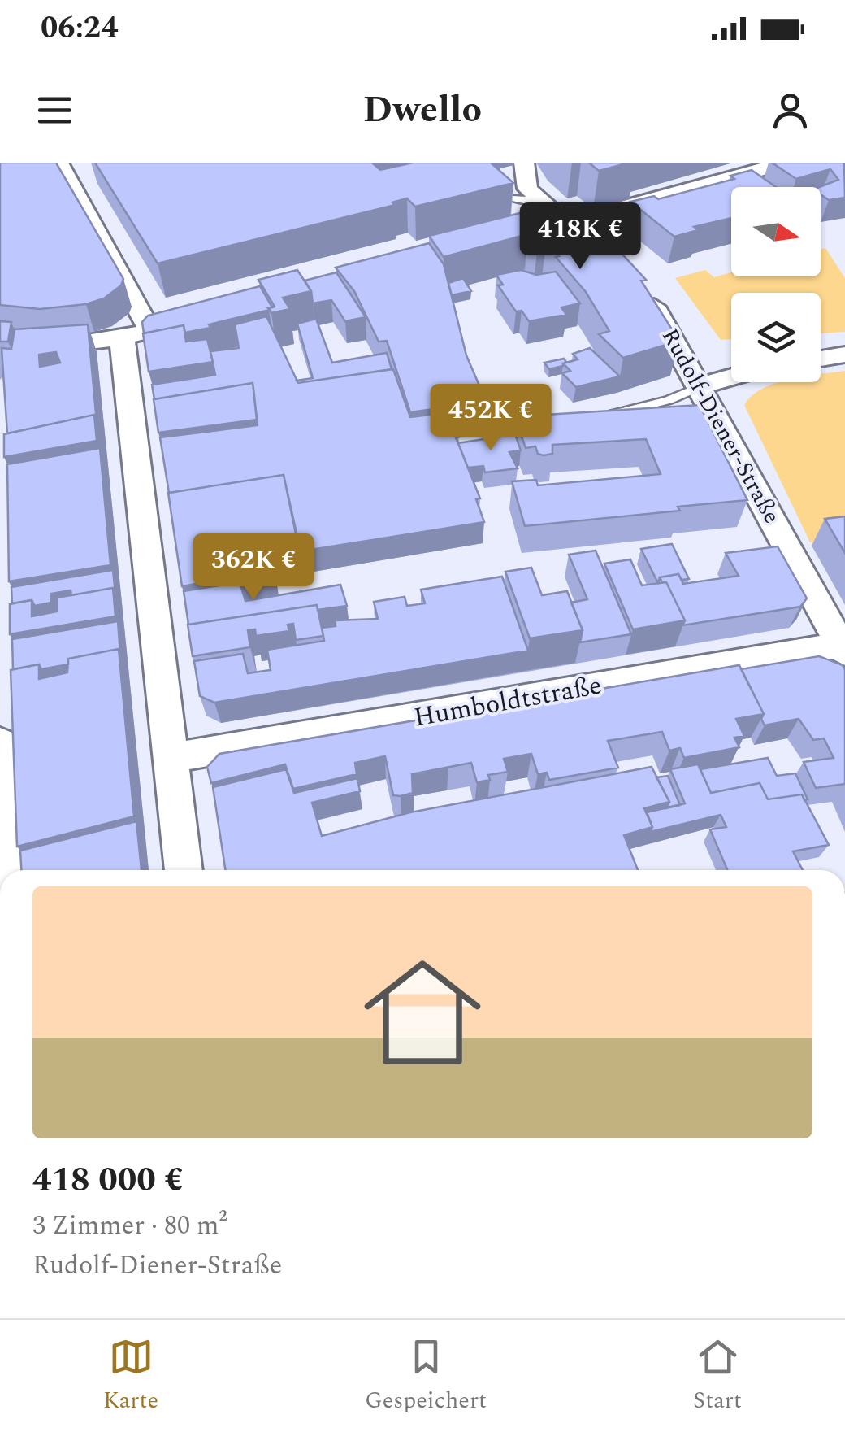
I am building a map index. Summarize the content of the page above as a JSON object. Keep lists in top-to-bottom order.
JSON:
{
  "streets": {
    "street": ["Rudolf-Diener-Straße", "Humboldtstraße"]
  },
  "crossings": [
    ["Rudolf-Diener-Straße", "Humboldtstraße"]
  ],
  "north": "right",
  "page": {
    "status": "06:24",
    "header": "Dwello",
    "price": ["418K €", "452K €", "362K €"],
    "list": [
      {
        "name": "418 000 €",
        "note": "3 Zimmer · 80 m² · Rudolf-Diener-Straße"
      }
    ],
    "tabs": ["Karte", "Gespeichert", "Start"]
  }
}
